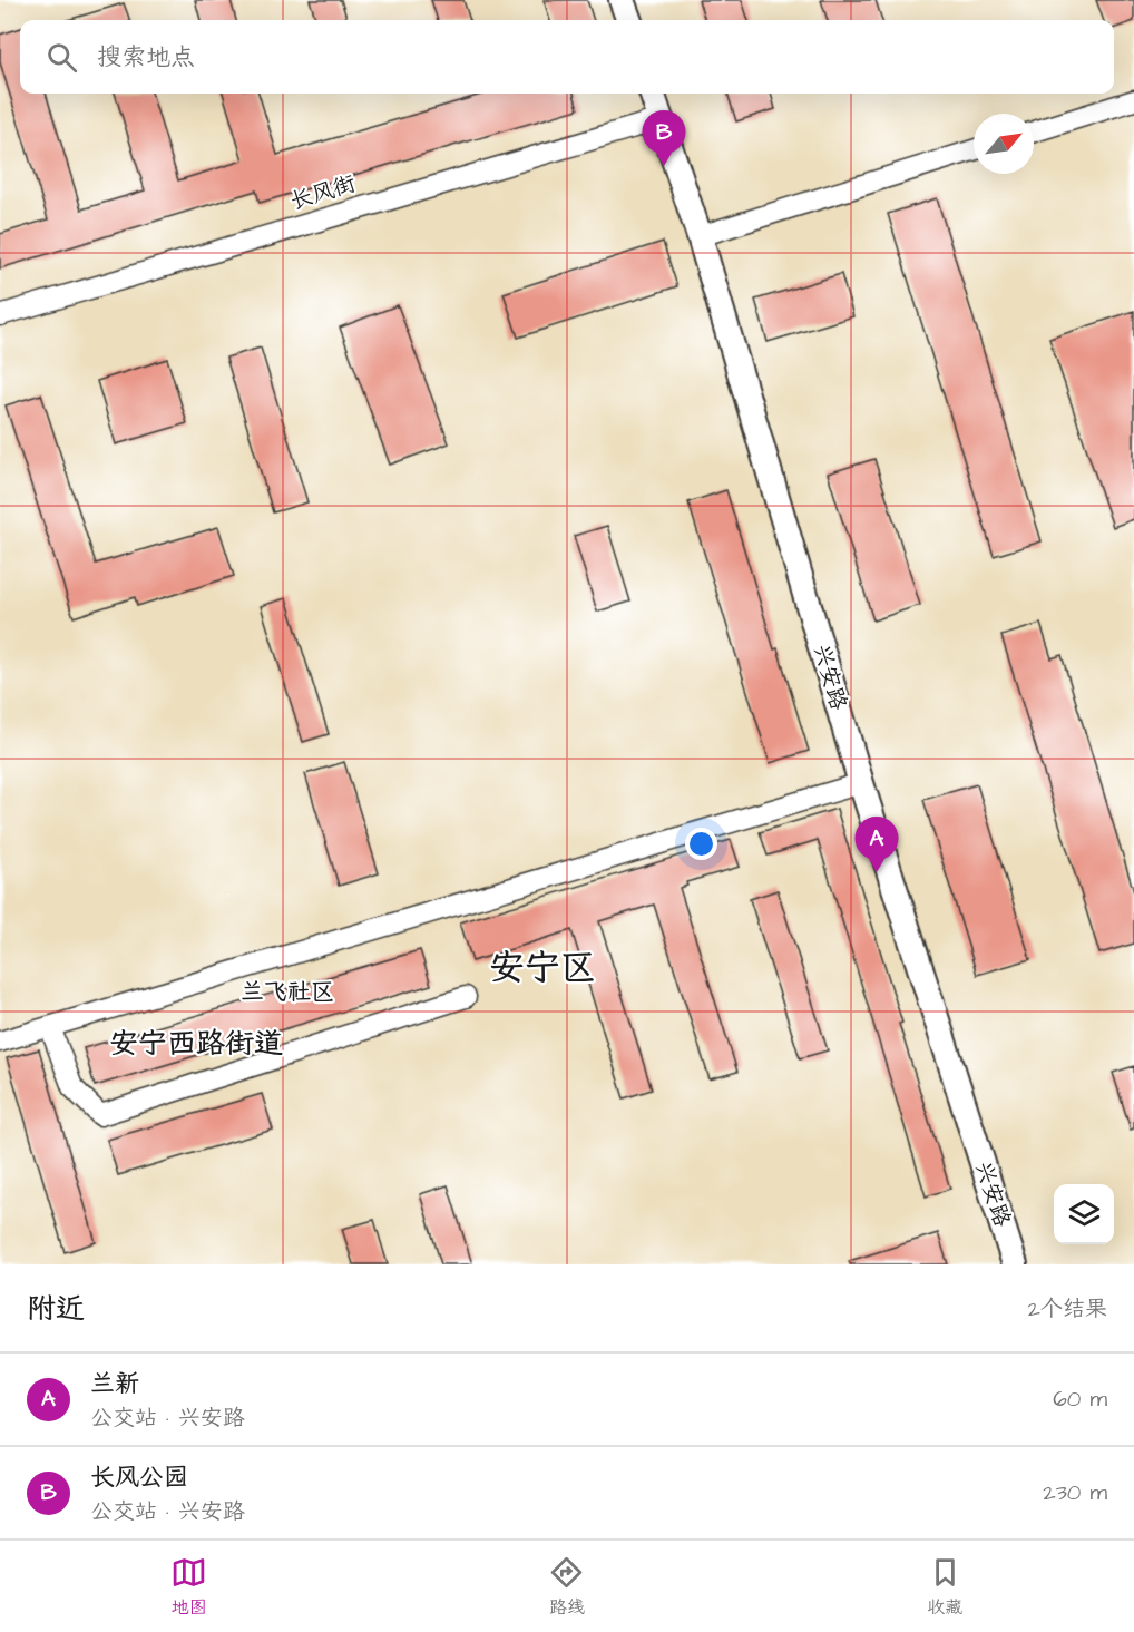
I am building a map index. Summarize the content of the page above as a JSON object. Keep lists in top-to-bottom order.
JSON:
{
  "streets": {
    "street": ["长风街", "兴安路"]
  },
  "crossings": [
    ["长风街", "兴安路"]
  ],
  "districts": ["安宁区", "兰飞社区", "安宁西路街道"],
  "north": "top right",
  "page": {
    "search": "搜索地点",
    "pins": ["B", "A"],
    "heading": ["附近", "2个结果"],
    "list": [
      {
        "mark": "A",
        "name": "兰新",
        "note": "公交站 · 兴安路",
        "value": "60 m"
      },
      {
        "mark": "B",
        "name": "长风公园",
        "note": "公交站 · 兴安路",
        "value": "230 m"
      }
    ],
    "nav": ["地图", "路线", "收藏"]
  }
}
